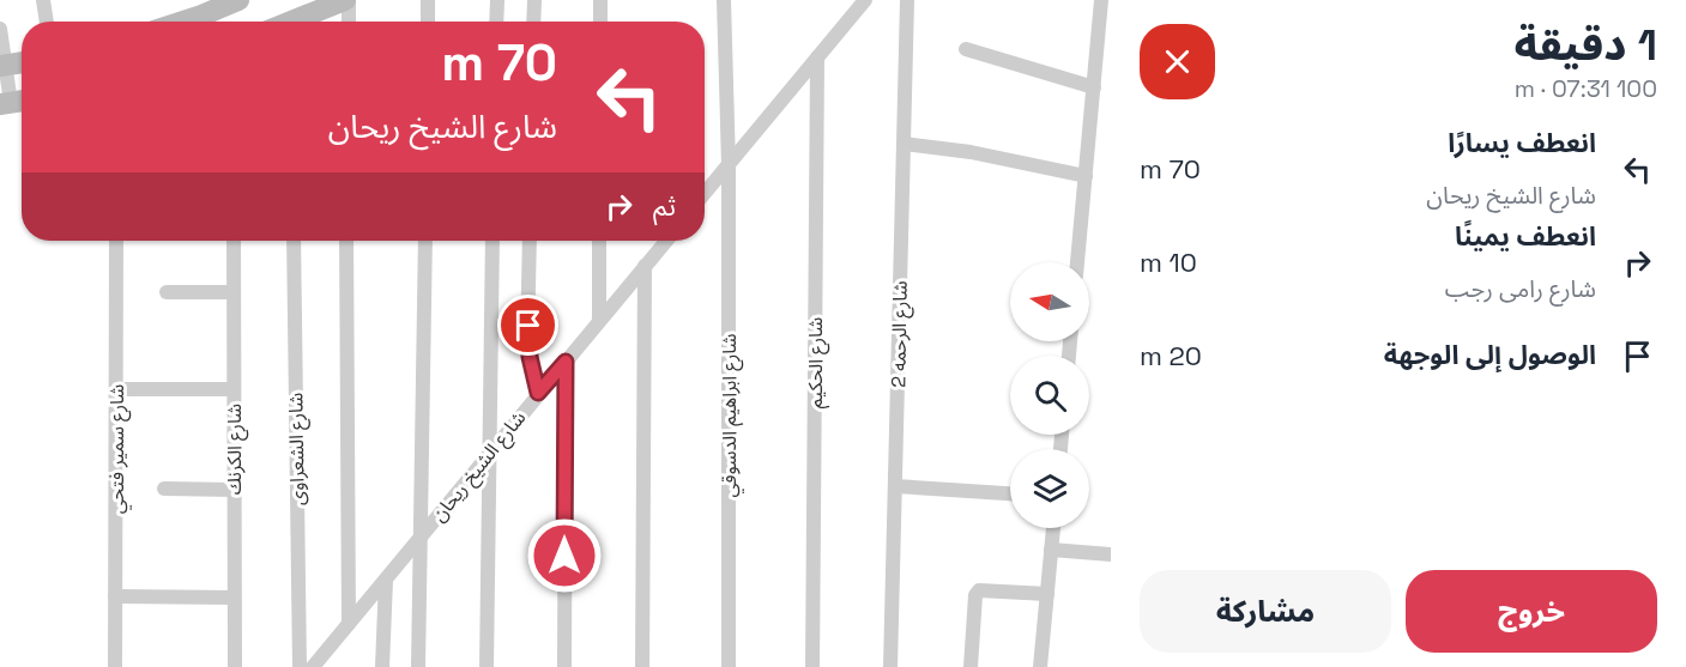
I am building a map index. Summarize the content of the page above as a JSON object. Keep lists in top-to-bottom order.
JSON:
{
  "streets": {
    "street": [
      "شارع الرحمه 2",
      "شارع الحكيم",
      "شارع ابراهيم الدسوقي",
      "شارع سمير فتحي",
      "شارع الكرنك",
      "شارع الشعراوى",
      "شارع الشيخ ريحان"
    ]
  },
  "north": "left",
  "page": {
    "heading": ["1 دقيقة", "100 m · 07:31"],
    "turn": ["70 m", "شارع الشيخ ريحان"],
    "list": [
      {
        "name": "انعطف يسارًا",
        "note": "شارع الشيخ ريحان",
        "value": "70 m"
      },
      {
        "name": "انعطف يمينًا",
        "note": "شارع رامى رجب",
        "value": "10 m"
      },
      {
        "name": "الوصول إلى الوجهة",
        "value": "20 m"
      }
    ],
    "then": "ثم",
    "buttons": ["خروج", "مشاركة"]
  }
}
